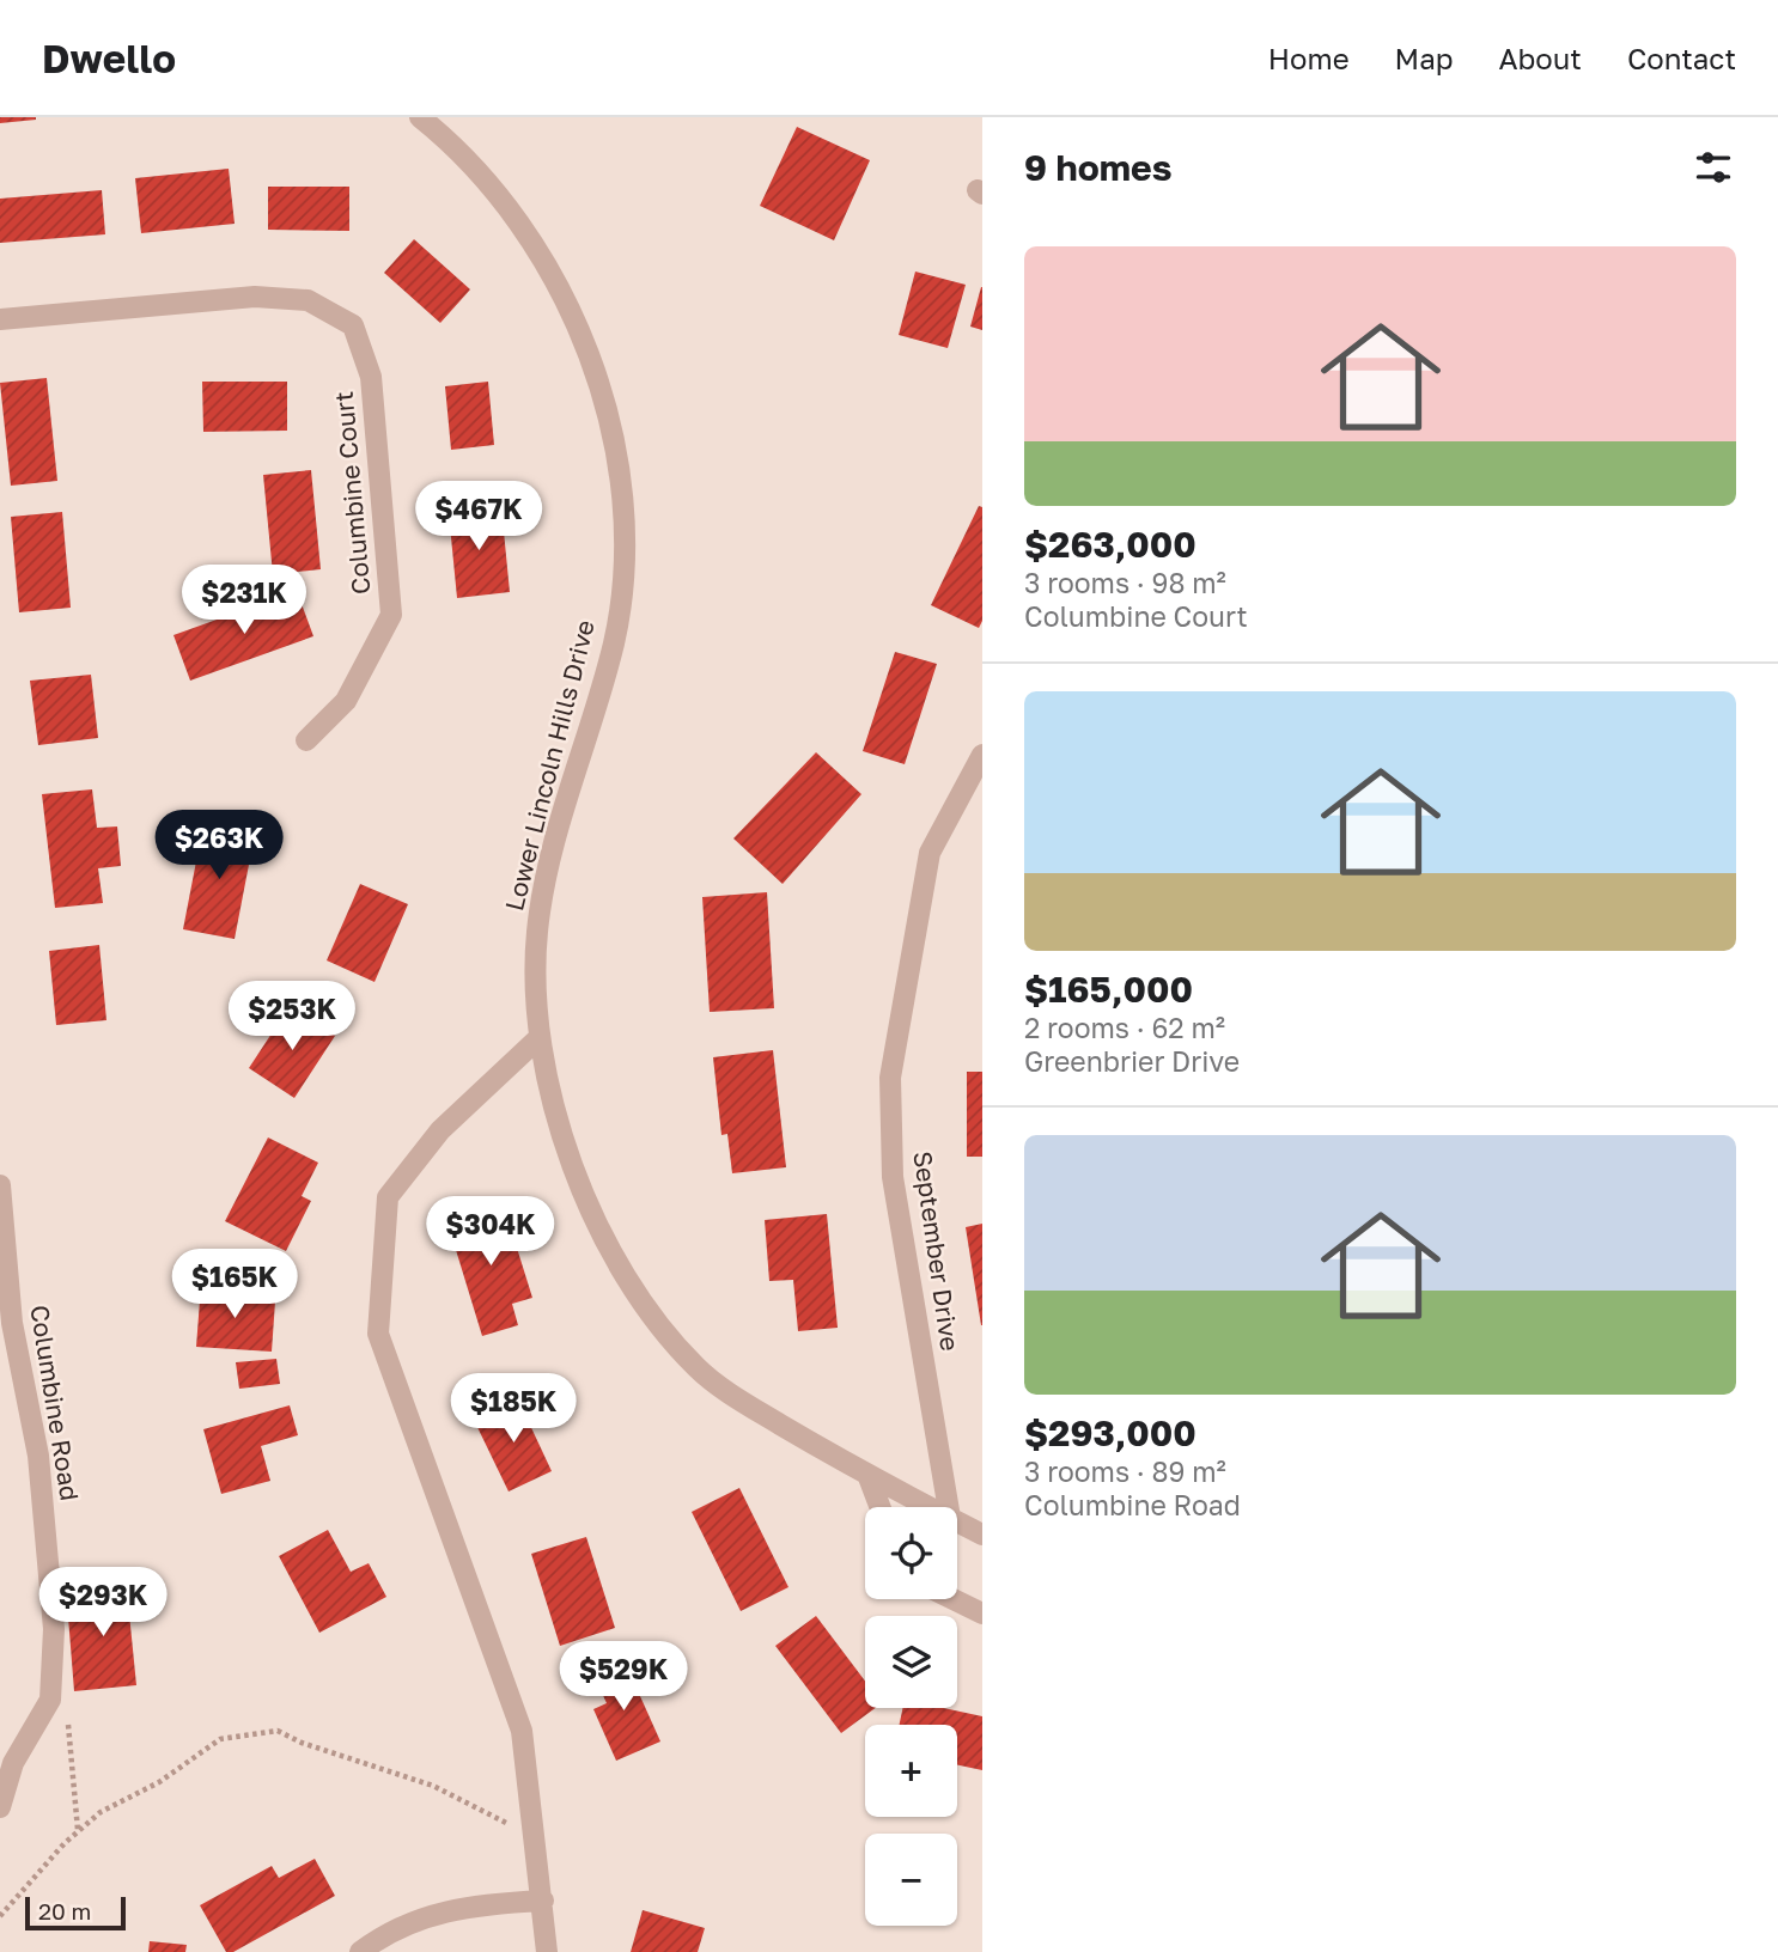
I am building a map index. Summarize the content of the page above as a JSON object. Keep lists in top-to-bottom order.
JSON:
{
  "streets": {
    "street": [
      "Columbine Court",
      "Lower Lincoln Hills Drive",
      "September Drive",
      "Columbine Road"
    ]
  },
  "scale_bar": "20 m",
  "page": {
    "header": "Dwello",
    "nav": [
      "Home",
      "Map",
      "About",
      "Contact"
    ],
    "heading": "9 homes",
    "list": [
      {
        "name": "$263,000",
        "note": "3 rooms · 98 m² · Columbine Court"
      },
      {
        "name": "$165,000",
        "note": "2 rooms · 62 m² · Greenbrier Drive"
      },
      {
        "name": "$293,000",
        "note": "3 rooms · 89 m² · Columbine Road"
      }
    ],
    "price": [
      "$467K",
      "$231K",
      "$263K",
      "$253K",
      "$304K",
      "$165K",
      "$185K",
      "$293K",
      "$529K"
    ],
    "map_buttons": ["+", "−"],
    "scale": "20 m"
  }
}
